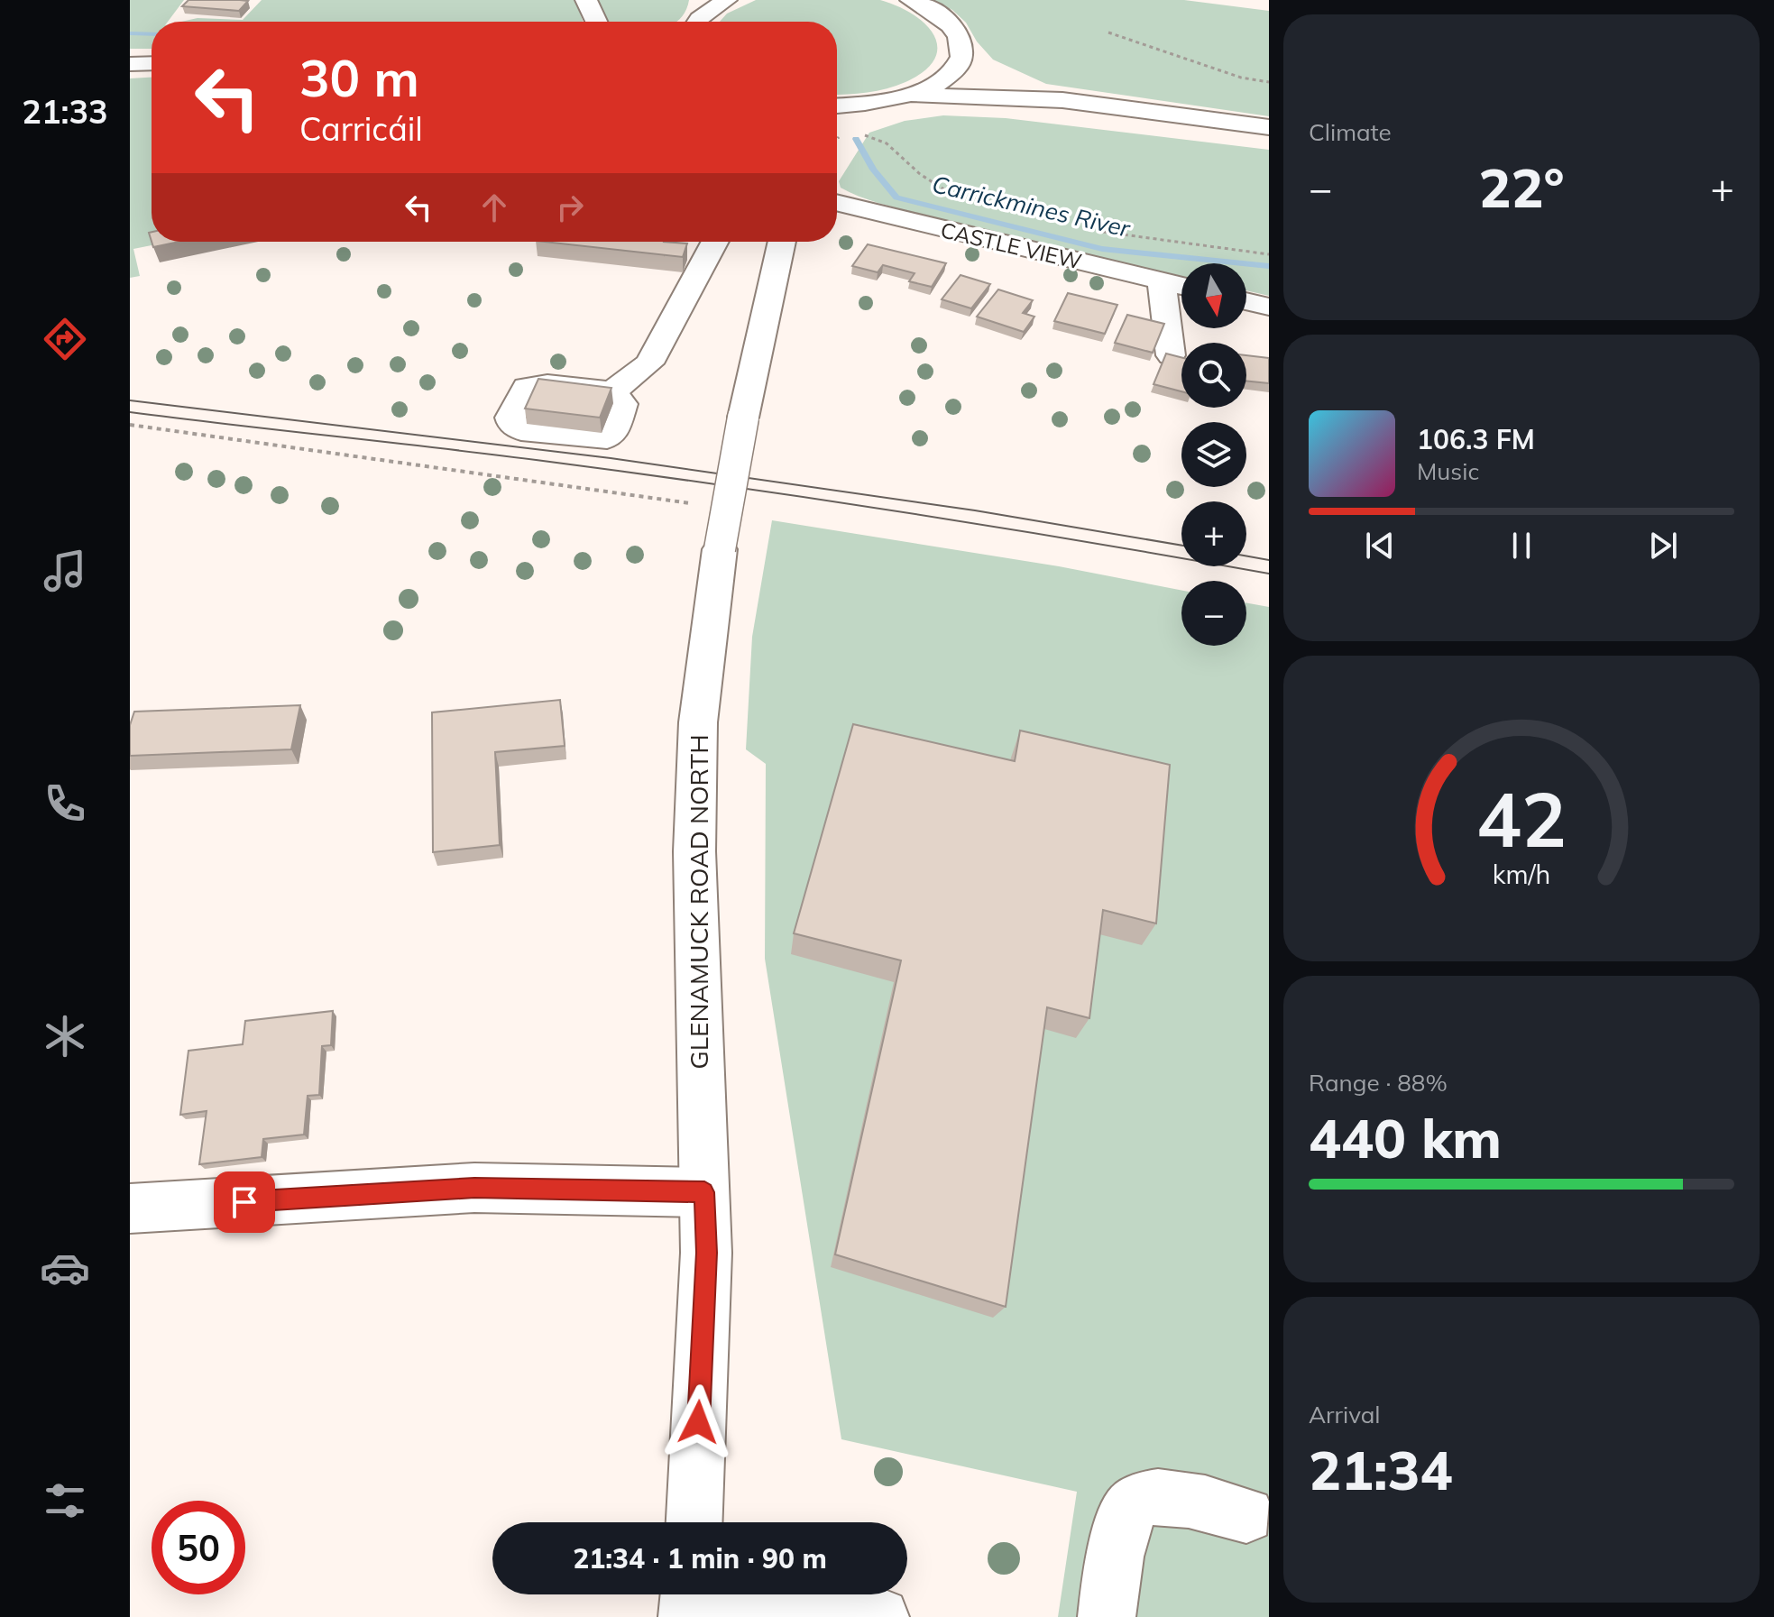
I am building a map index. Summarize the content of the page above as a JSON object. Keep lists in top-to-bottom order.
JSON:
{
  "streets": {
    "main road": ["CASTLE VIEW", "GLENAMUCK ROAD NORTH"]
  },
  "water": ["Carrickmines River"],
  "north": "bottom",
  "page": {
    "tabs": "21:33",
    "tile": [
      "Climate",
      ["Range · 88%", "440 km"],
      ["Arrival", "21:34"]
    ],
    "turn": ["30 m", "Carricáil"],
    "heat": ["−", "22°", "+"],
    "map_buttons": ["+", "−"],
    "song": ["106.3 FM", "Music"],
    "limit": "50",
    "trip": "21:34 · 1 min · 90 m",
    "gauge": ["42", "km/h"]
  }
}
